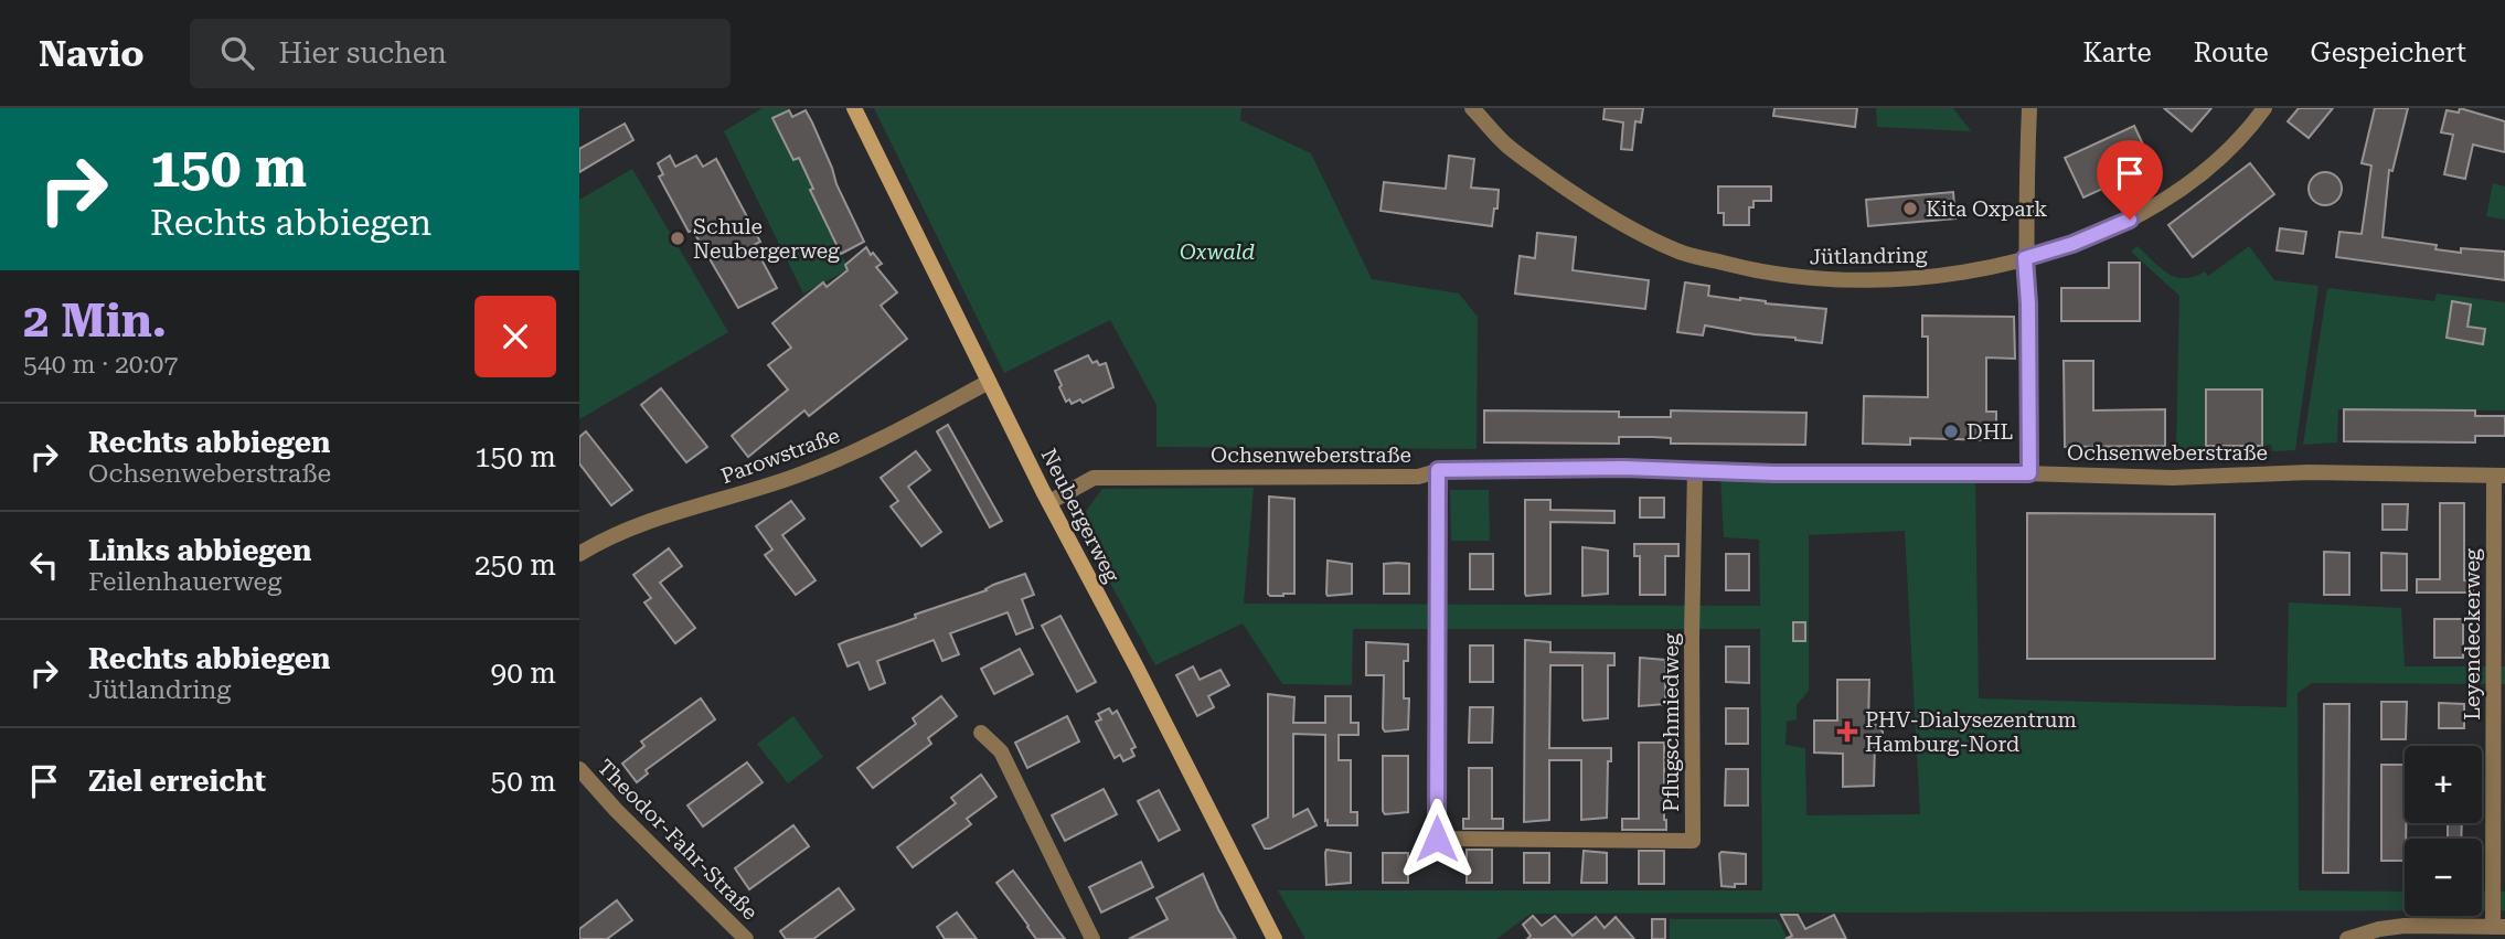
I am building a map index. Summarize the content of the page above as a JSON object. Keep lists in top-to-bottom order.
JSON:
{
  "streets": {
    "street": [
      "Jütlandring",
      "Ochsenweberstraße",
      "Parowstraße",
      "Neubergerweg",
      "Leyendeckerweg",
      "Pflugschmiedweg",
      "Theodor-Fahr-Straße"
    ]
  },
  "crossings": [
    ["Ochsenweberstraße", "Neubergerweg"],
    ["Ochsenweberstraße", "Leyendeckerweg"],
    ["Ochsenweberstraße", "Pflugschmiedweg"],
    ["Parowstraße", "Neubergerweg"]
  ],
  "parks": ["Oxwald"],
  "places": {
    "other": ["Kita Oxpark", "Schule Neubergerweg", "DHL"],
    "health": ["PHV-Dialysezentrum Hamburg-Nord"]
  },
  "page": {
    "header": "Navio",
    "search": "Hier suchen",
    "nav": ["Karte", "Route", "Gespeichert"],
    "turn": ["150 m", "Rechts abbiegen"],
    "heading": ["2 Min.", "540 m · 20:07"],
    "list": [
      {
        "name": "Rechts abbiegen",
        "note": "Ochsenweberstraße",
        "value": "150 m"
      },
      {
        "name": "Links abbiegen",
        "note": "Feilenhauerweg",
        "value": "250 m"
      },
      {
        "name": "Rechts abbiegen",
        "note": "Jütlandring",
        "value": "90 m"
      },
      {
        "name": "Ziel erreicht",
        "value": "50 m"
      }
    ],
    "map_buttons": ["+", "−"]
  }
}
